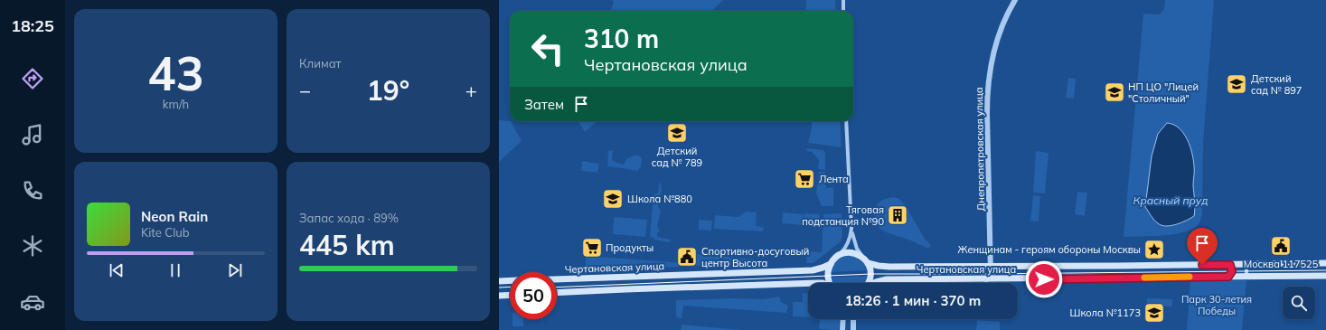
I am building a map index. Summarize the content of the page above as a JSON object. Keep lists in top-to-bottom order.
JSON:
{
  "streets": {
    "main road": ["Чертановская улица"],
    "street": ["Днепропетровская улица"]
  },
  "crossings": [
    ["Днепропетровская улица", "Чертановская улица"]
  ],
  "water": ["Красный пруд"],
  "parks": ["Парк 30-летия Победы"],
  "places": {
    "school or university": [
      "Детский сад № 897",
      "НП ЦО \"Лицей \"Столичный\"",
      "Детский сад № 789",
      "Школа №880",
      "Школа №1173"
    ],
    "supermarket": ["Лента", "Продукты"],
    "building": ["Тяговая подстанция №90"],
    "public building": ["Москва 117525", "Спортивно-досуговый центр Высота"],
    "place": ["Женщинам - героям обороны Москвы"]
  },
  "page": {
    "tabs": "18:25",
    "tile": [
      ["43", "km/h"],
      "Климат",
      ["Запас хода · 89%", "445 km"]
    ],
    "turn": ["310 m", "Чертановская улица"],
    "heat": ["−", "19°", "+"],
    "then": "Затем",
    "song": ["Neon Rain", "Kite Club"],
    "limit": "50",
    "trip": "18:26 · 1 мин · 370 m"
  }
}
